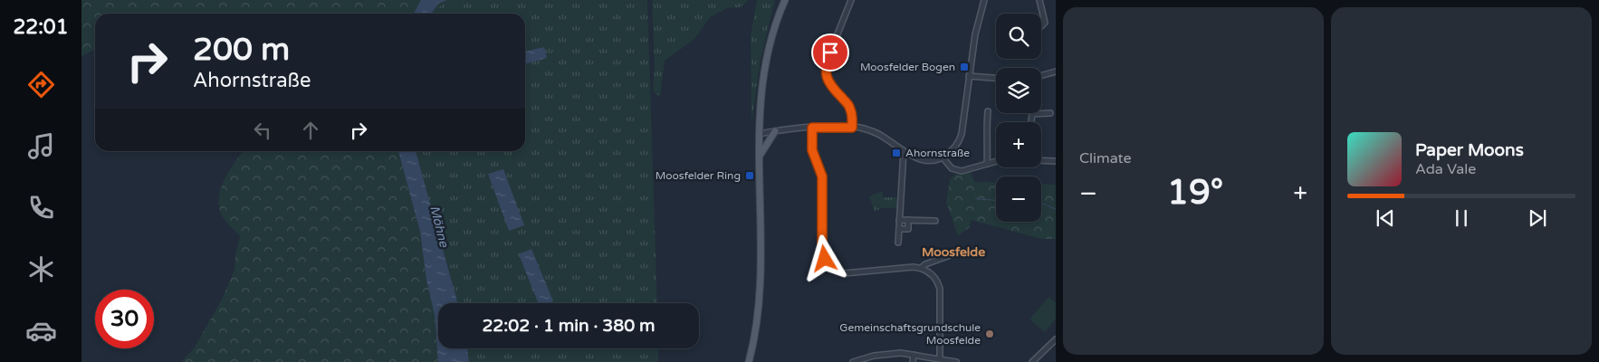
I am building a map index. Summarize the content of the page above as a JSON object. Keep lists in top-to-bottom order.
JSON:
{
  "districts": ["Moosfelde"],
  "water": ["Möhne"],
  "places": {
    "transit": ["Moosfelder Bogen", "Ahornstraße", "Moosfelder Ring"],
    "other": ["Gemeinschaftsgrundschule Moosfelde"]
  },
  "page": {
    "tabs": "22:01",
    "tile": "Climate",
    "map_buttons": ["+", "−"],
    "turn": ["200 m", "Ahornstraße"],
    "song": ["Paper Moons", "Ada Vale"],
    "heat": ["−", "19°", "+"],
    "limit": "30",
    "trip": "22:02 · 1 min · 380 m"
  }
}
